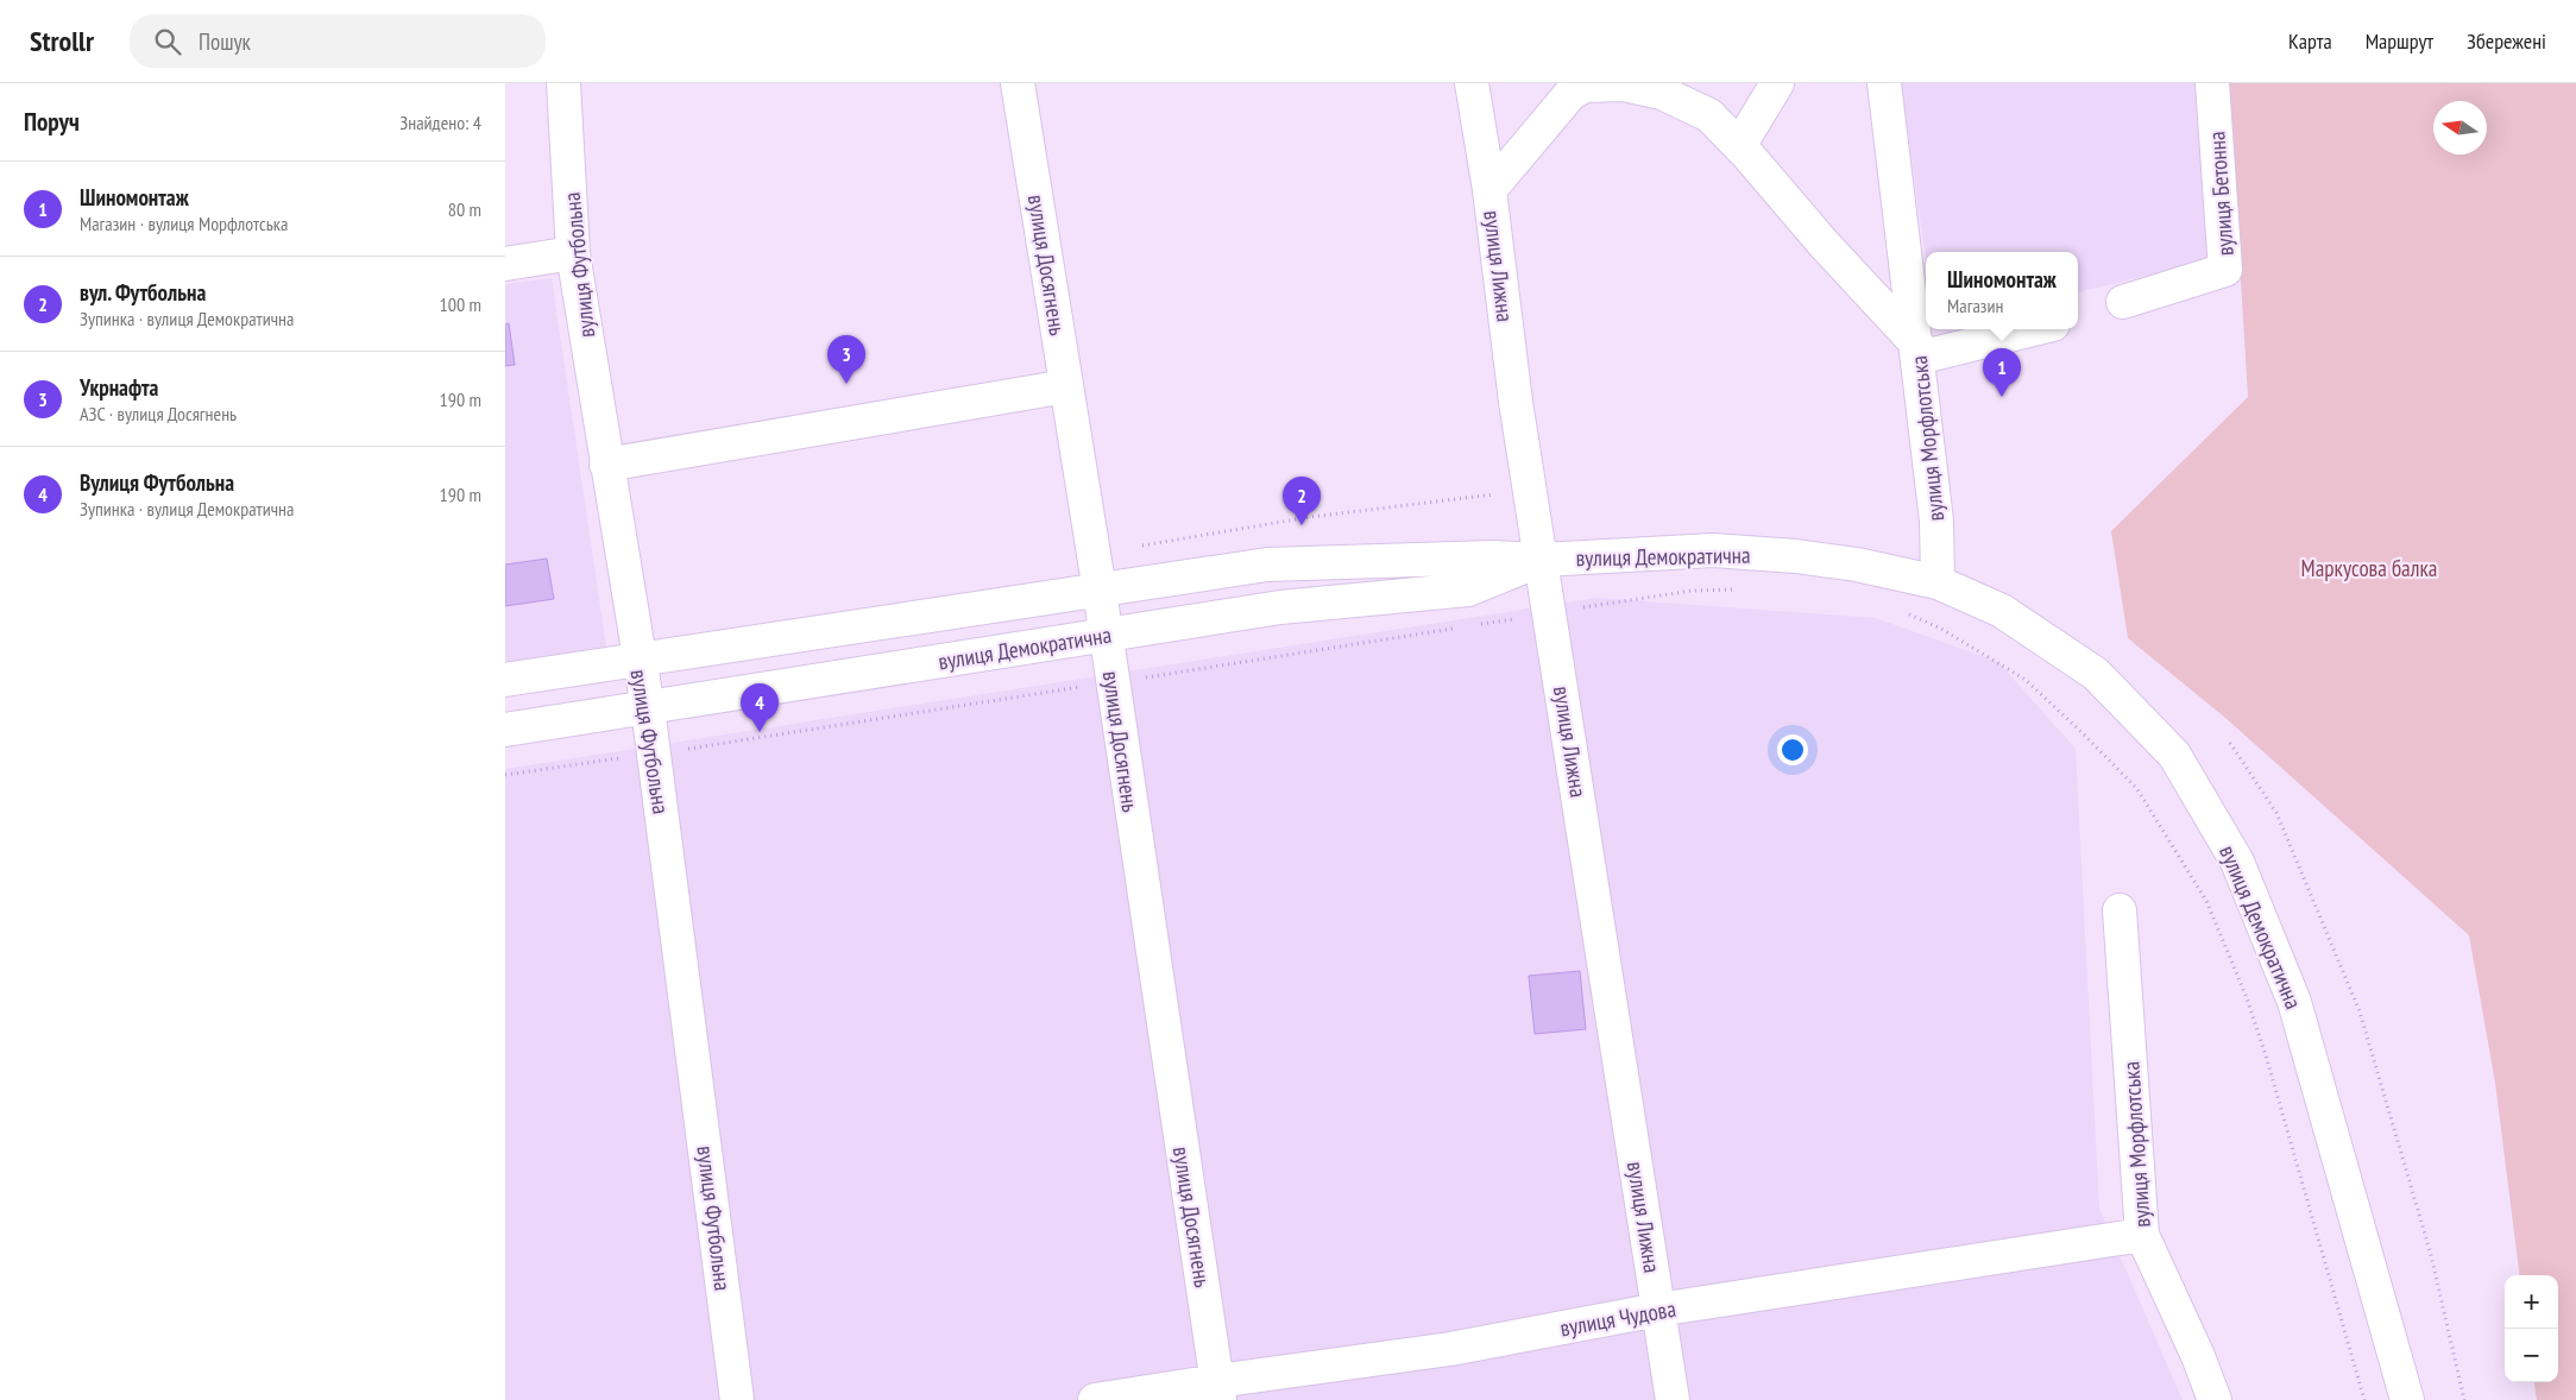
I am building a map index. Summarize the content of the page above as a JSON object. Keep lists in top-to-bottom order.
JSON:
{
  "streets": {
    "street": [
      "вулиця Бетонна",
      "вулиця Футбольна",
      "вулиця Досягнень",
      "вулиця Лижна",
      "вулиця Морфлотська",
      "вулиця Демократична",
      "вулиця Чудова"
    ]
  },
  "crossings": [
    ["вулиця Футбольна", "вулиця Демократична"],
    ["вулиця Досягнень", "вулиця Демократична"],
    ["вулиця Досягнень", "вулиця Чудова"],
    ["вулиця Лижна", "вулиця Демократична"],
    ["вулиця Лижна", "вулиця Чудова"],
    ["вулиця Морфлотська", "вулиця Демократична"],
    ["вулиця Морфлотська", "вулиця Чудова"]
  ],
  "parks": ["Маркусова балка"],
  "north": "left",
  "page": {
    "header": "Strollr",
    "search": "Пошук",
    "nav": ["Карта", "Маршрут", "Збережені"],
    "heading": ["Поруч", "Знайдено: 4"],
    "list": [
      {
        "mark": "1",
        "name": "Шиномонтаж",
        "note": "Магазин · вулиця Морфлотська",
        "value": "80 m"
      },
      {
        "mark": "2",
        "name": "вул. Футбольна",
        "note": "Зупинка · вулиця Демократична",
        "value": "100 m"
      },
      {
        "mark": "3",
        "name": "Укрнафта",
        "note": "АЗС · вулиця Досягнень",
        "value": "190 m"
      },
      {
        "mark": "4",
        "name": "Вулиця Футбольна",
        "note": "Зупинка · вулиця Демократична",
        "value": "190 m"
      }
    ],
    "popup": ["Шиномонтаж", "Магазин"],
    "pins": [
      "3",
      "1",
      "2",
      "4"
    ],
    "map_buttons": ["+", "−"]
  }
}
